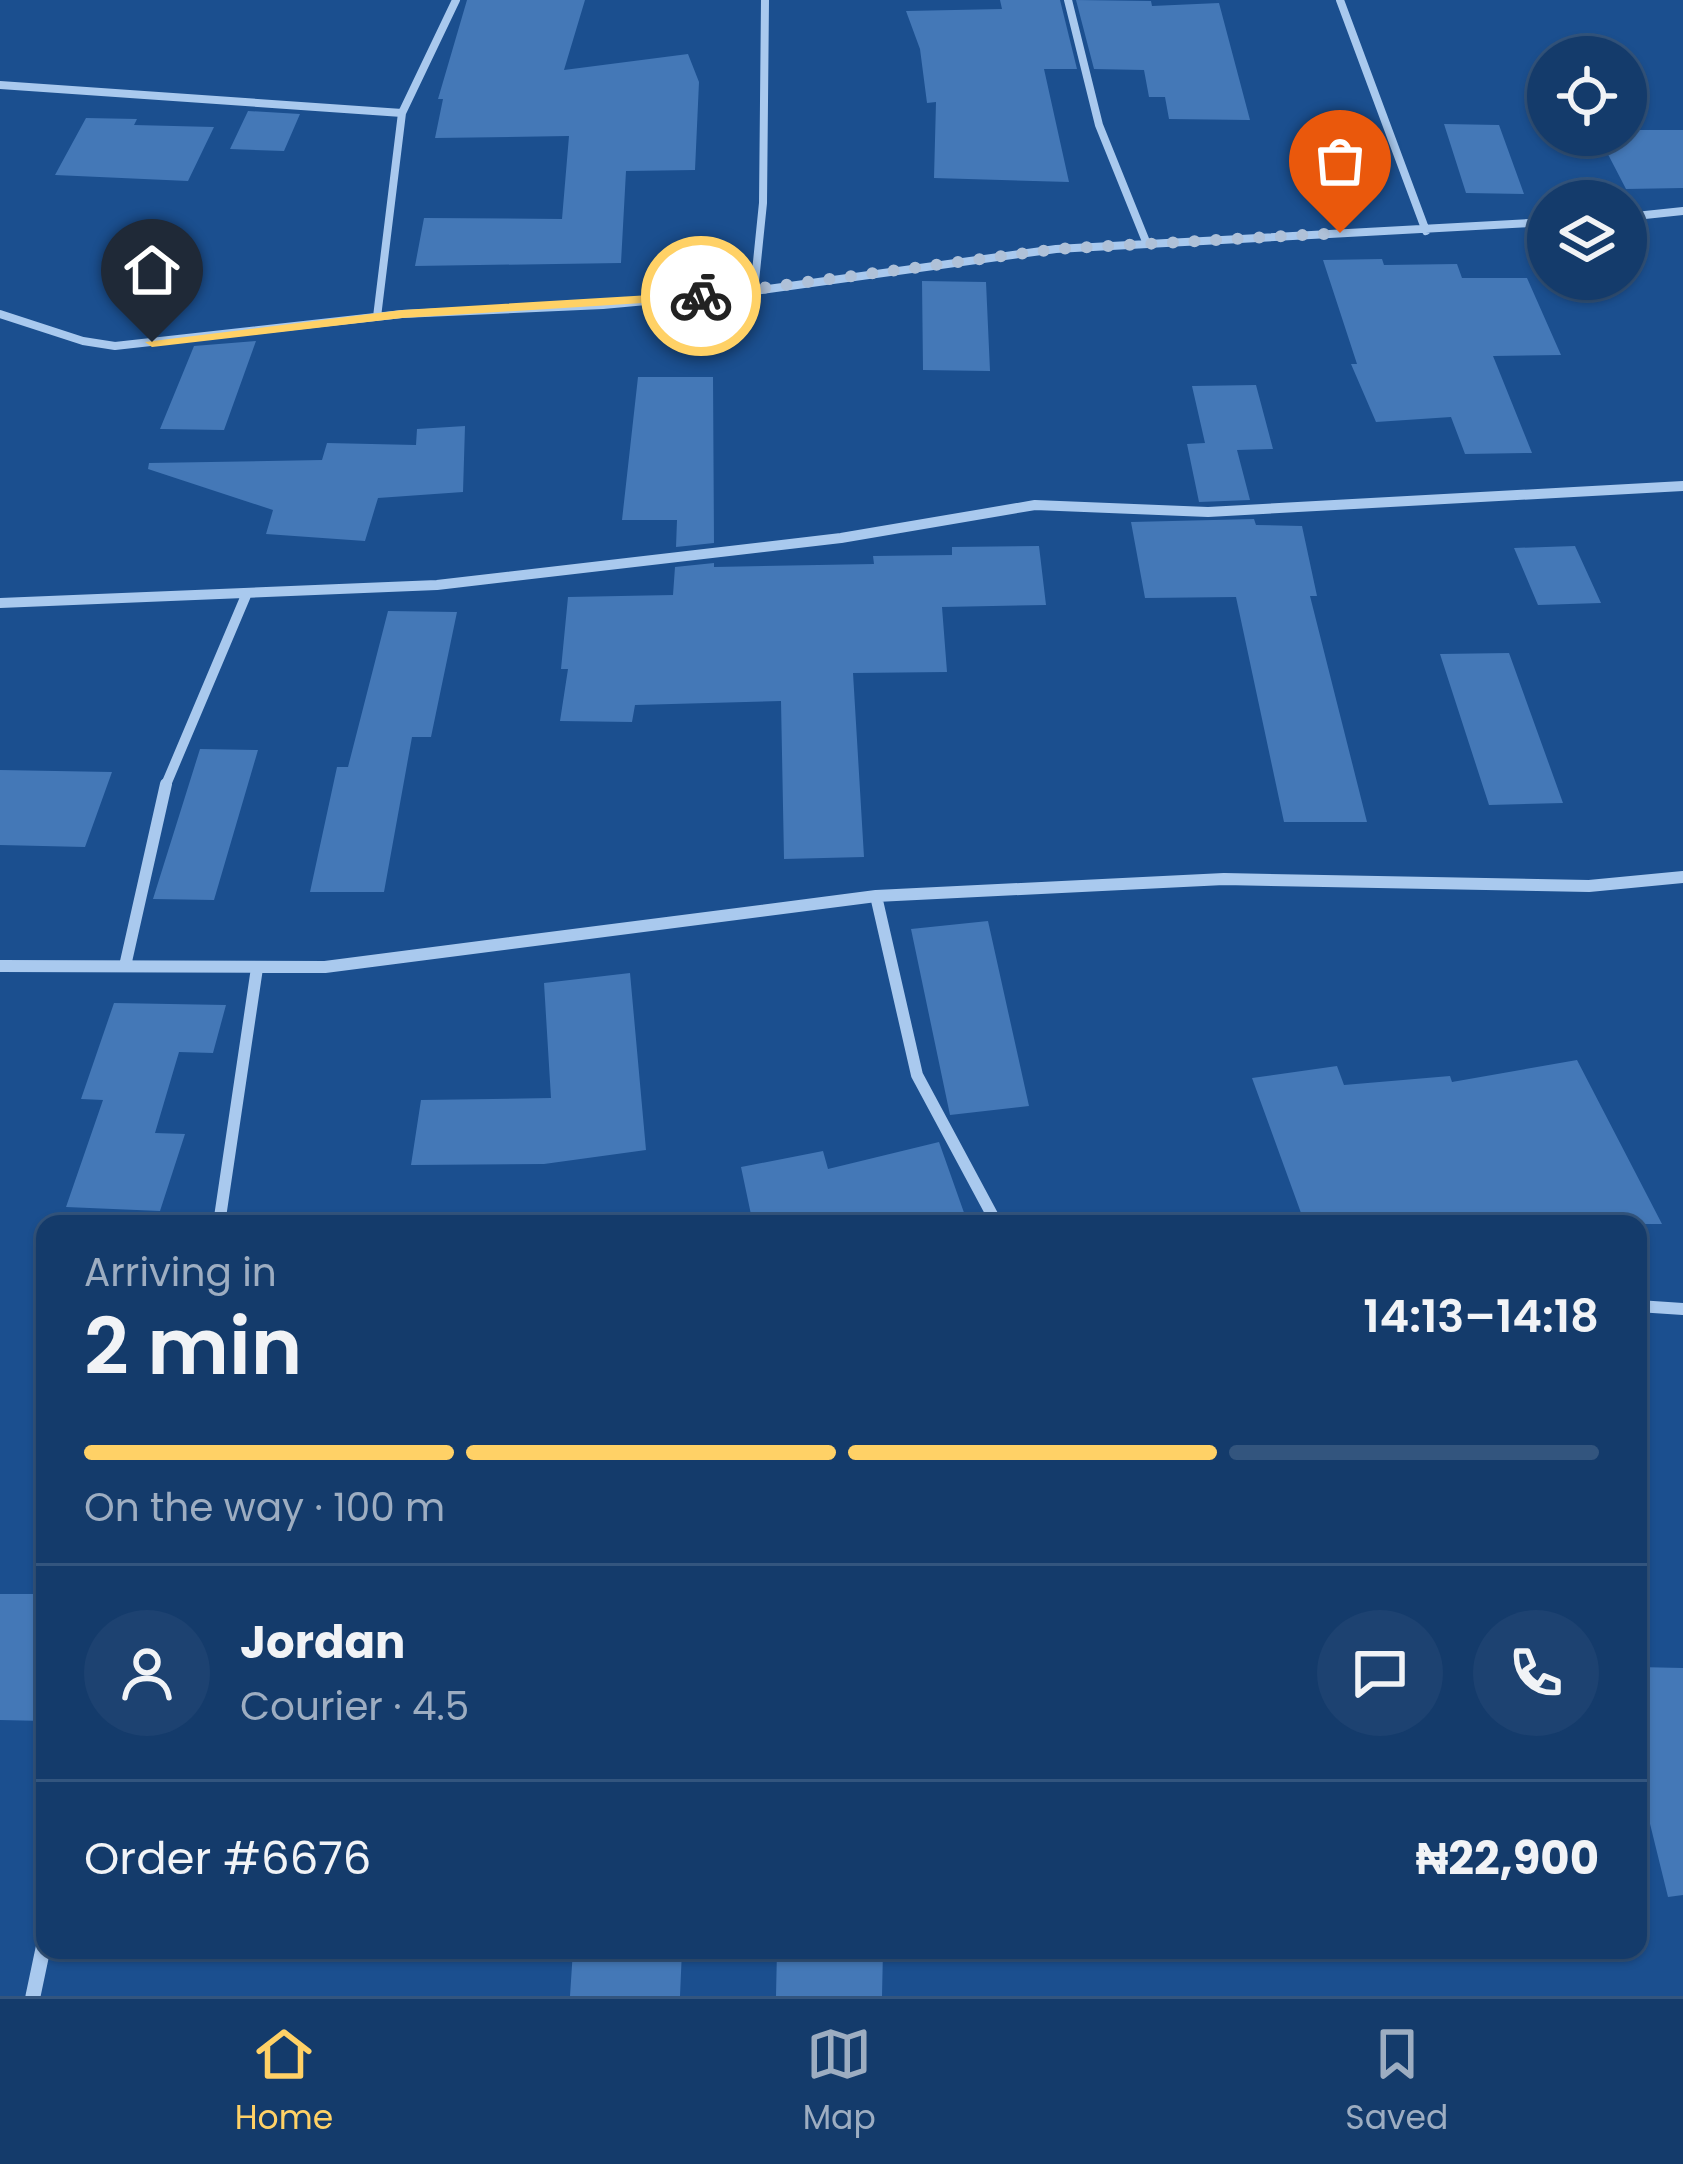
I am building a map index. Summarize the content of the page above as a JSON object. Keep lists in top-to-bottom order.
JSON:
{
  "page": {
    "heading": ["2 min", "Arriving in", "14:13–14:18"],
    "panel": [
      "Jordan",
      "Courier · 4.5",
      "Order #6676",
      "₦22,900"
    ],
    "bar": "On the way · 100 m",
    "tabs": ["Home", "Map", "Saved"]
  }
}
